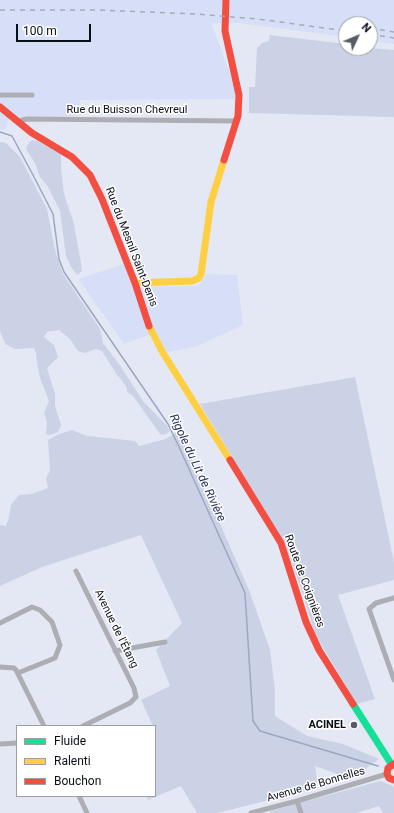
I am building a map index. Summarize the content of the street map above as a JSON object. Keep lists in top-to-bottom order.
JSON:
{
  "streets": {
    "street": [
      "Rue du Buisson Chevreul",
      "Rue du Mesnil Saint-Denis",
      "Route de Coignières",
      "Avenue de l'Étang",
      "Avenue de Bonnelles"
    ]
  },
  "crossings": [
    ["Rue du Buisson Chevreul", "Rue du Mesnil Saint-Denis"],
    ["Rue du Mesnil Saint-Denis", "Route de Coignières"]
  ],
  "water": ["Rigole du Lit de Rivière"],
  "places": ["ACINEL"],
  "legend": ["Fluide", "Ralenti", "Bouchon"],
  "scale_bar": "100 m",
  "north": "top right"
}
